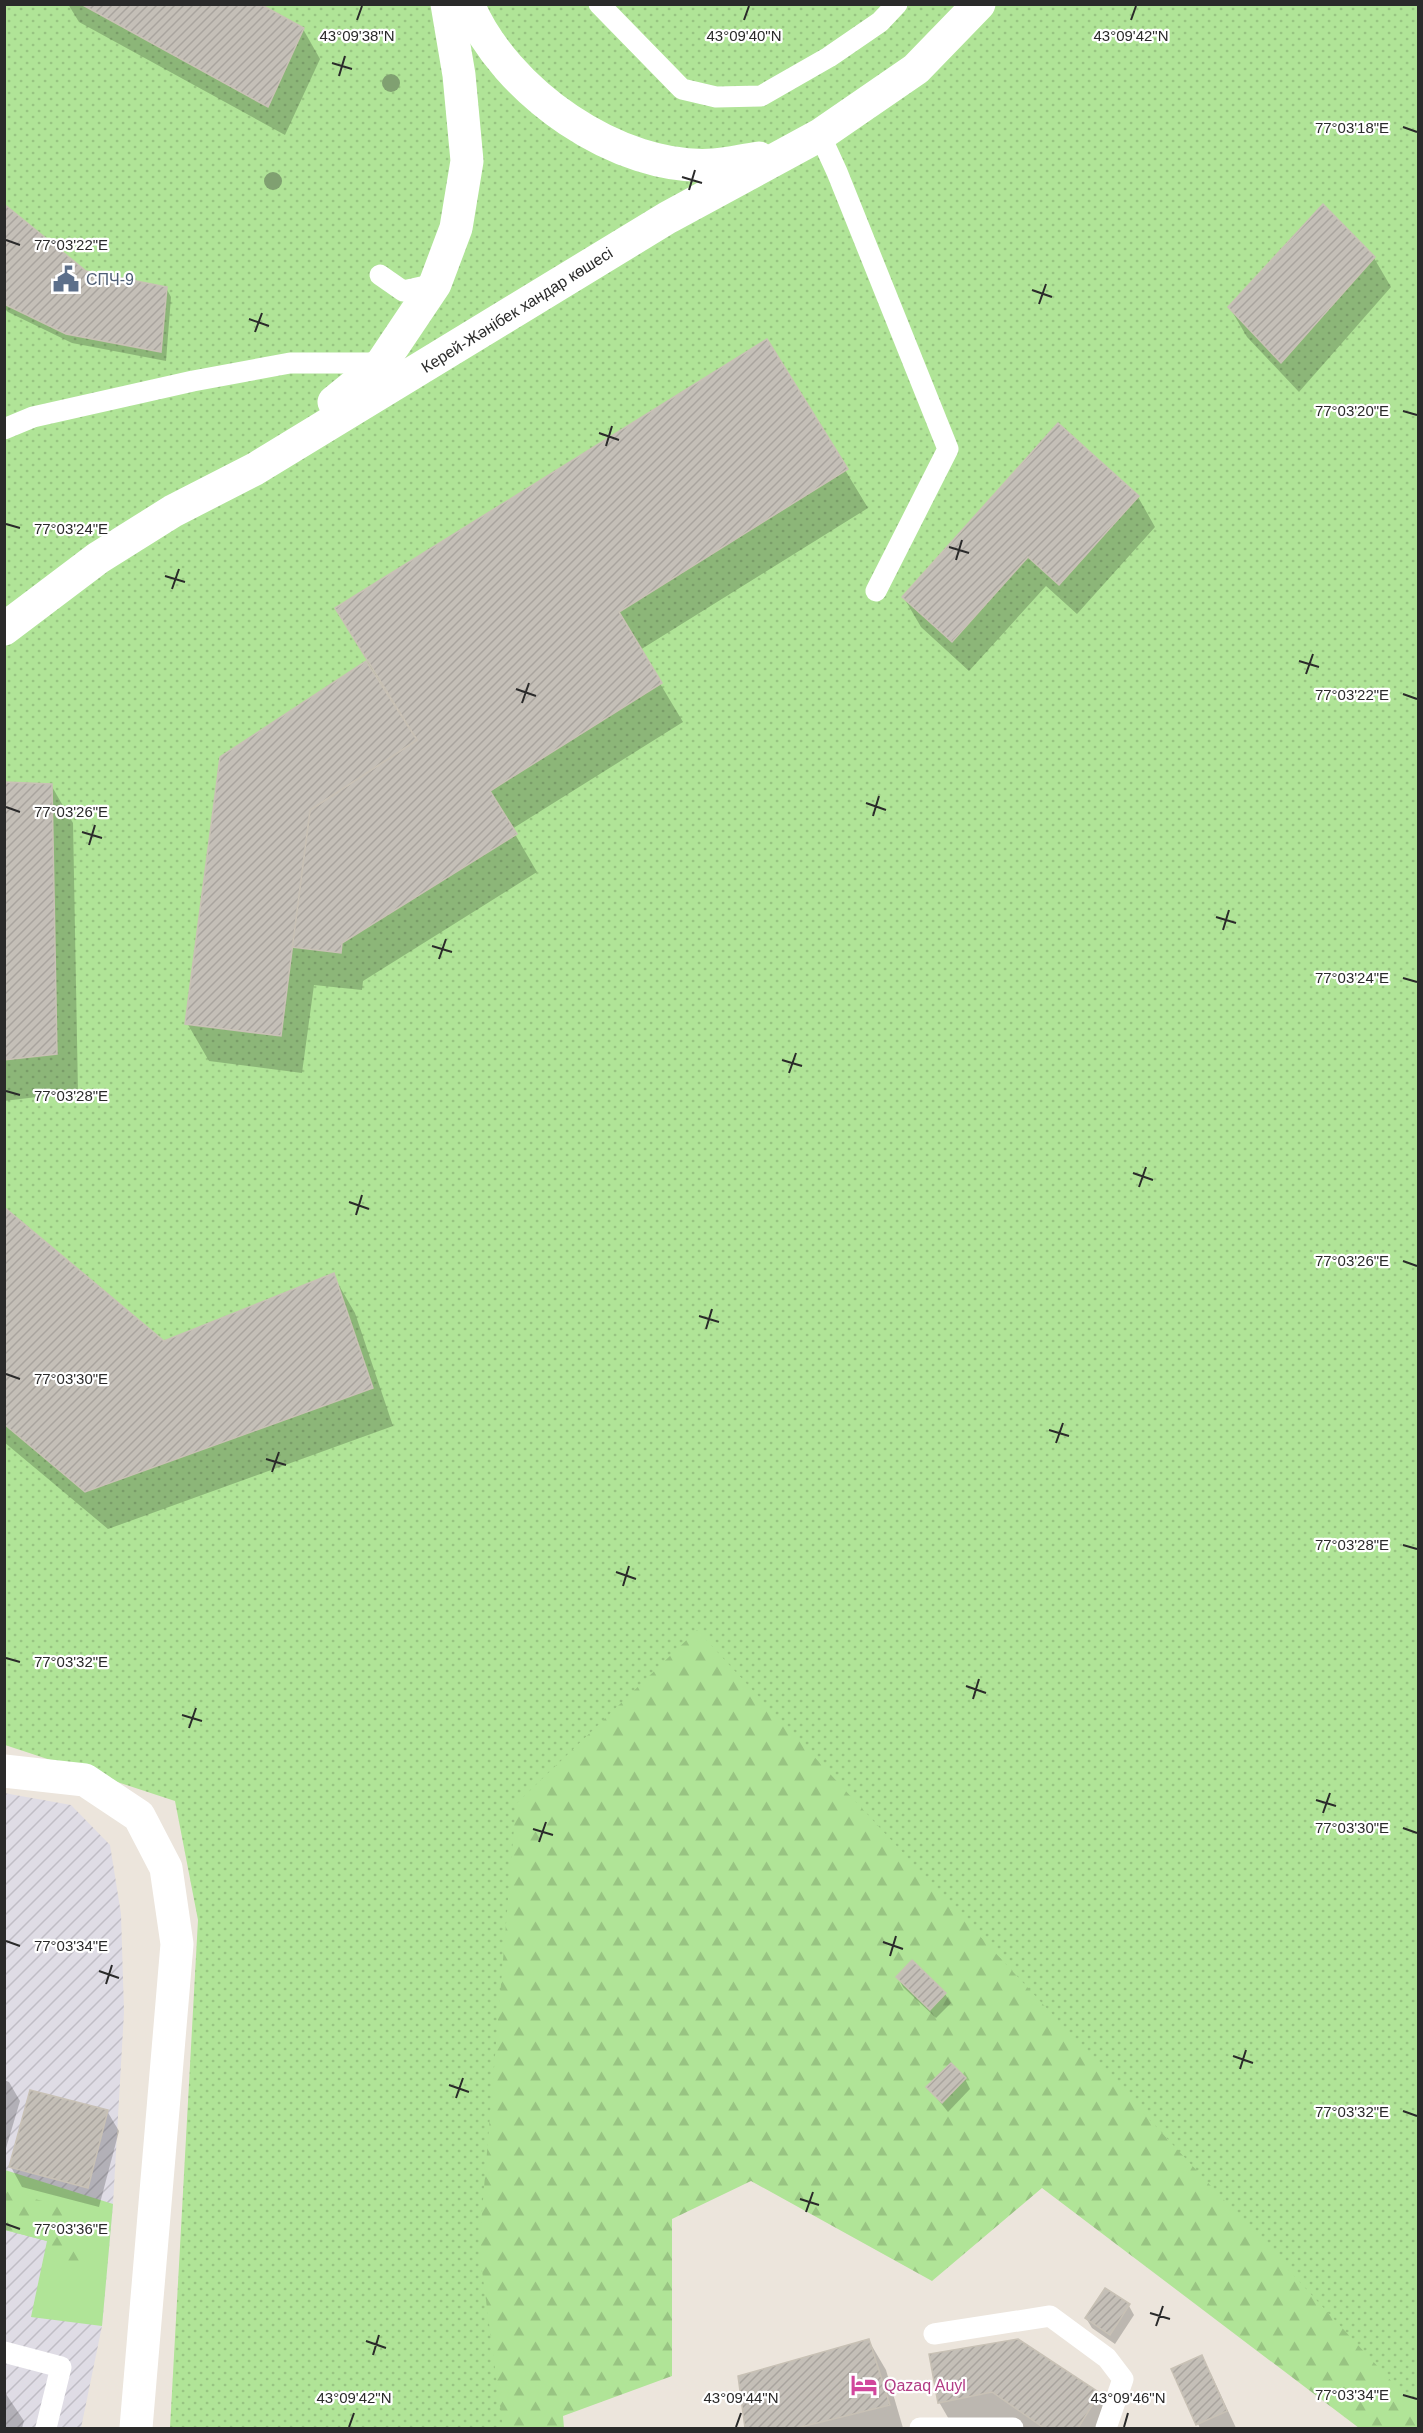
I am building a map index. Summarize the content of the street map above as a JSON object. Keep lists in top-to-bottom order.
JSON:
{
  "streets": {
    "street": ["Керей-Жәнібек хандар көшесі"]
  },
  "places": {
    "public building": ["СПЧ-9"],
    "hotel": ["Qazaq Auyl"]
  },
  "coordinates": [
    "43°09'38\"N",
    "43°09'40\"N",
    "43°09'42\"N",
    "77°03'18\"E",
    "77°03'22\"E",
    "77°03'20\"E",
    "77°03'24\"E",
    "77°03'26\"E",
    "77°03'28\"E",
    "77°03'30\"E",
    "77°03'32\"E",
    "77°03'34\"E",
    "77°03'36\"E",
    "43°09'44\"N",
    "43°09'46\"N"
  ]
}
